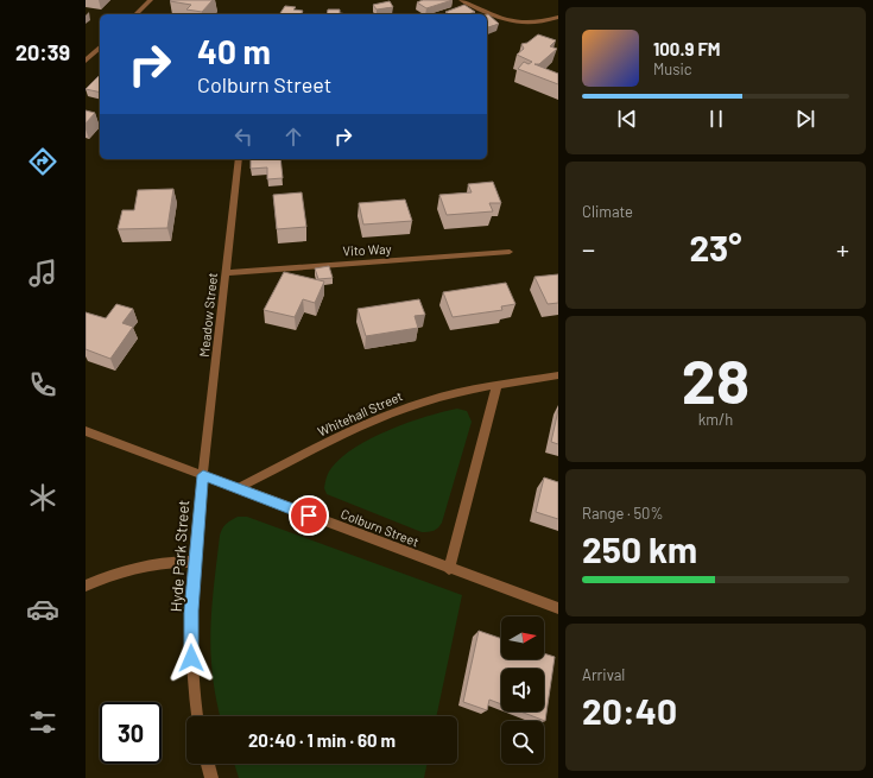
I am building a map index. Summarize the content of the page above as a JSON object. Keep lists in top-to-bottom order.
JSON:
{
  "streets": {
    "street": [
      "Vito Way",
      "Meadow Street",
      "Whitehall Street",
      "Colburn Street",
      "Hyde Park Street"
    ]
  },
  "crossings": [
    ["Vito Way", "Meadow Street"],
    ["Meadow Street", "Colburn Street"],
    ["Meadow Street", "Hyde Park Street"],
    ["Whitehall Street", "Colburn Street"],
    ["Colburn Street", "Hyde Park Street"]
  ],
  "north": "right",
  "page": {
    "tabs": "20:39",
    "turn": ["40 m", "Colburn Street"],
    "song": ["100.9 FM", "Music"],
    "tile": [
      "Climate",
      ["28", "km/h"],
      ["Range · 50%", "250 km"],
      ["Arrival", "20:40"]
    ],
    "heat": ["−", "23°", "+"],
    "limit": "30",
    "trip": "20:40 · 1 min · 60 m"
  }
}
